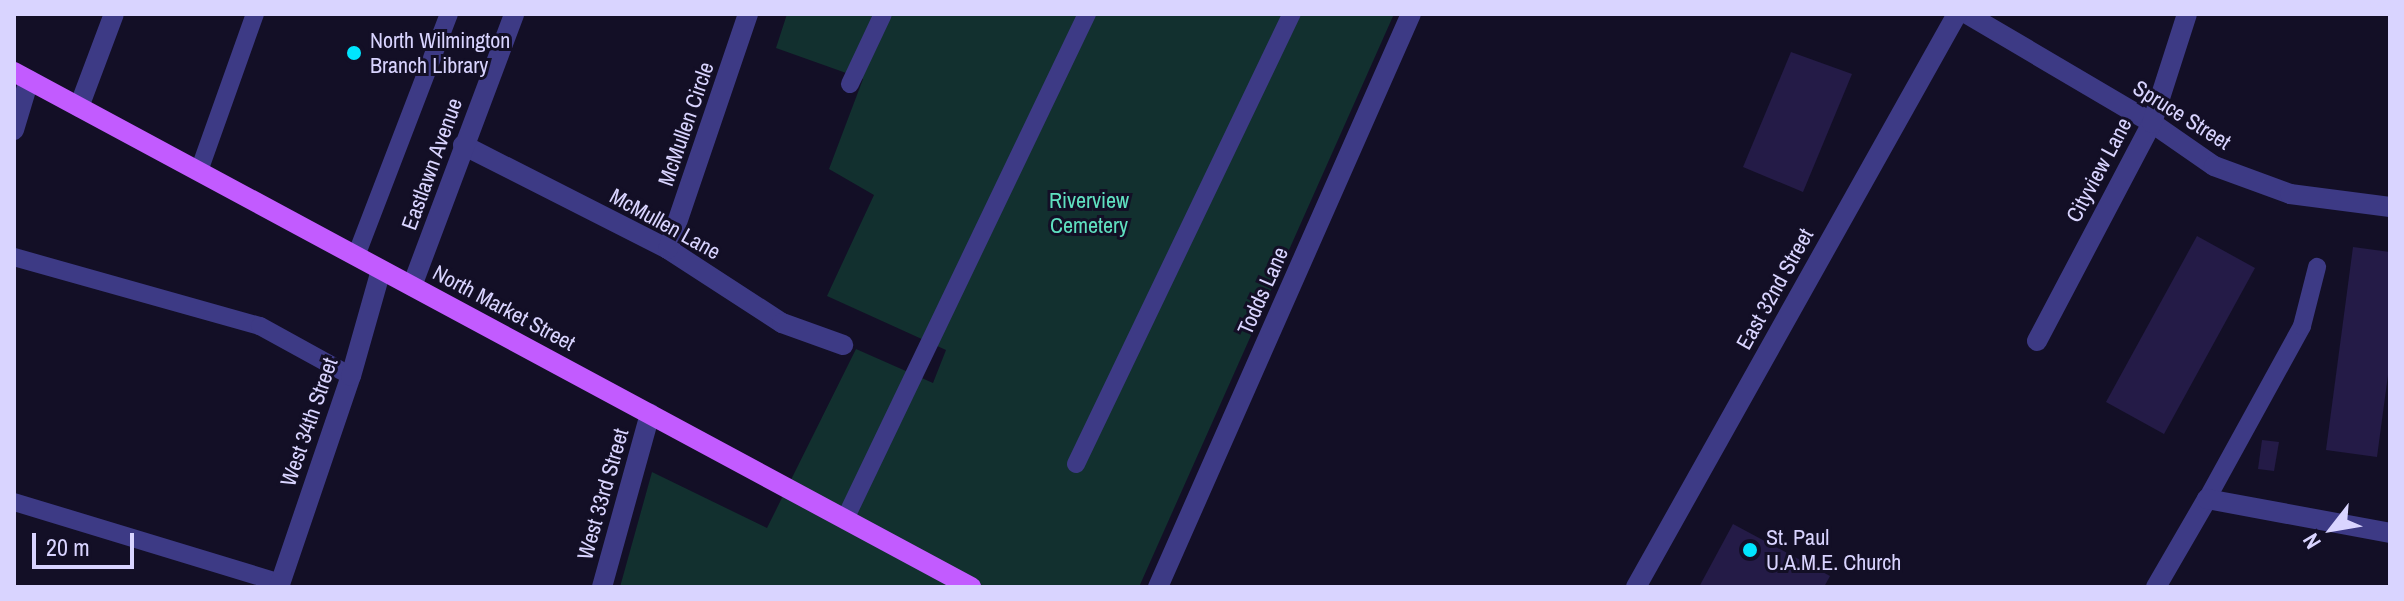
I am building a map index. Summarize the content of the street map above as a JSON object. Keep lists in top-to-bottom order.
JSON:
{
  "streets": {
    "main road": ["North Market Street"],
    "street": [
      "Spruce Street",
      "McMullen Circle",
      "Eastlawn Avenue",
      "Cityview Lane",
      "McMullen Lane",
      "East 32nd Street",
      "Todds Lane",
      "West 34th Street",
      "West 33rd Street"
    ]
  },
  "crossings": [
    ["Spruce Street", "Cityview Lane"],
    ["McMullen Circle", "McMullen Lane"],
    ["Eastlawn Avenue", "McMullen Lane"],
    ["Eastlawn Avenue", "North Market Street"],
    ["North Market Street", "West 34th Street"],
    ["North Market Street", "West 33rd Street"]
  ],
  "parks": ["Riverview Cemetery"],
  "places": ["North Wilmington Branch Library", "St. Paul U.A.M.E. Church"],
  "scale_bar": "20 m",
  "north": "bottom left"
}
